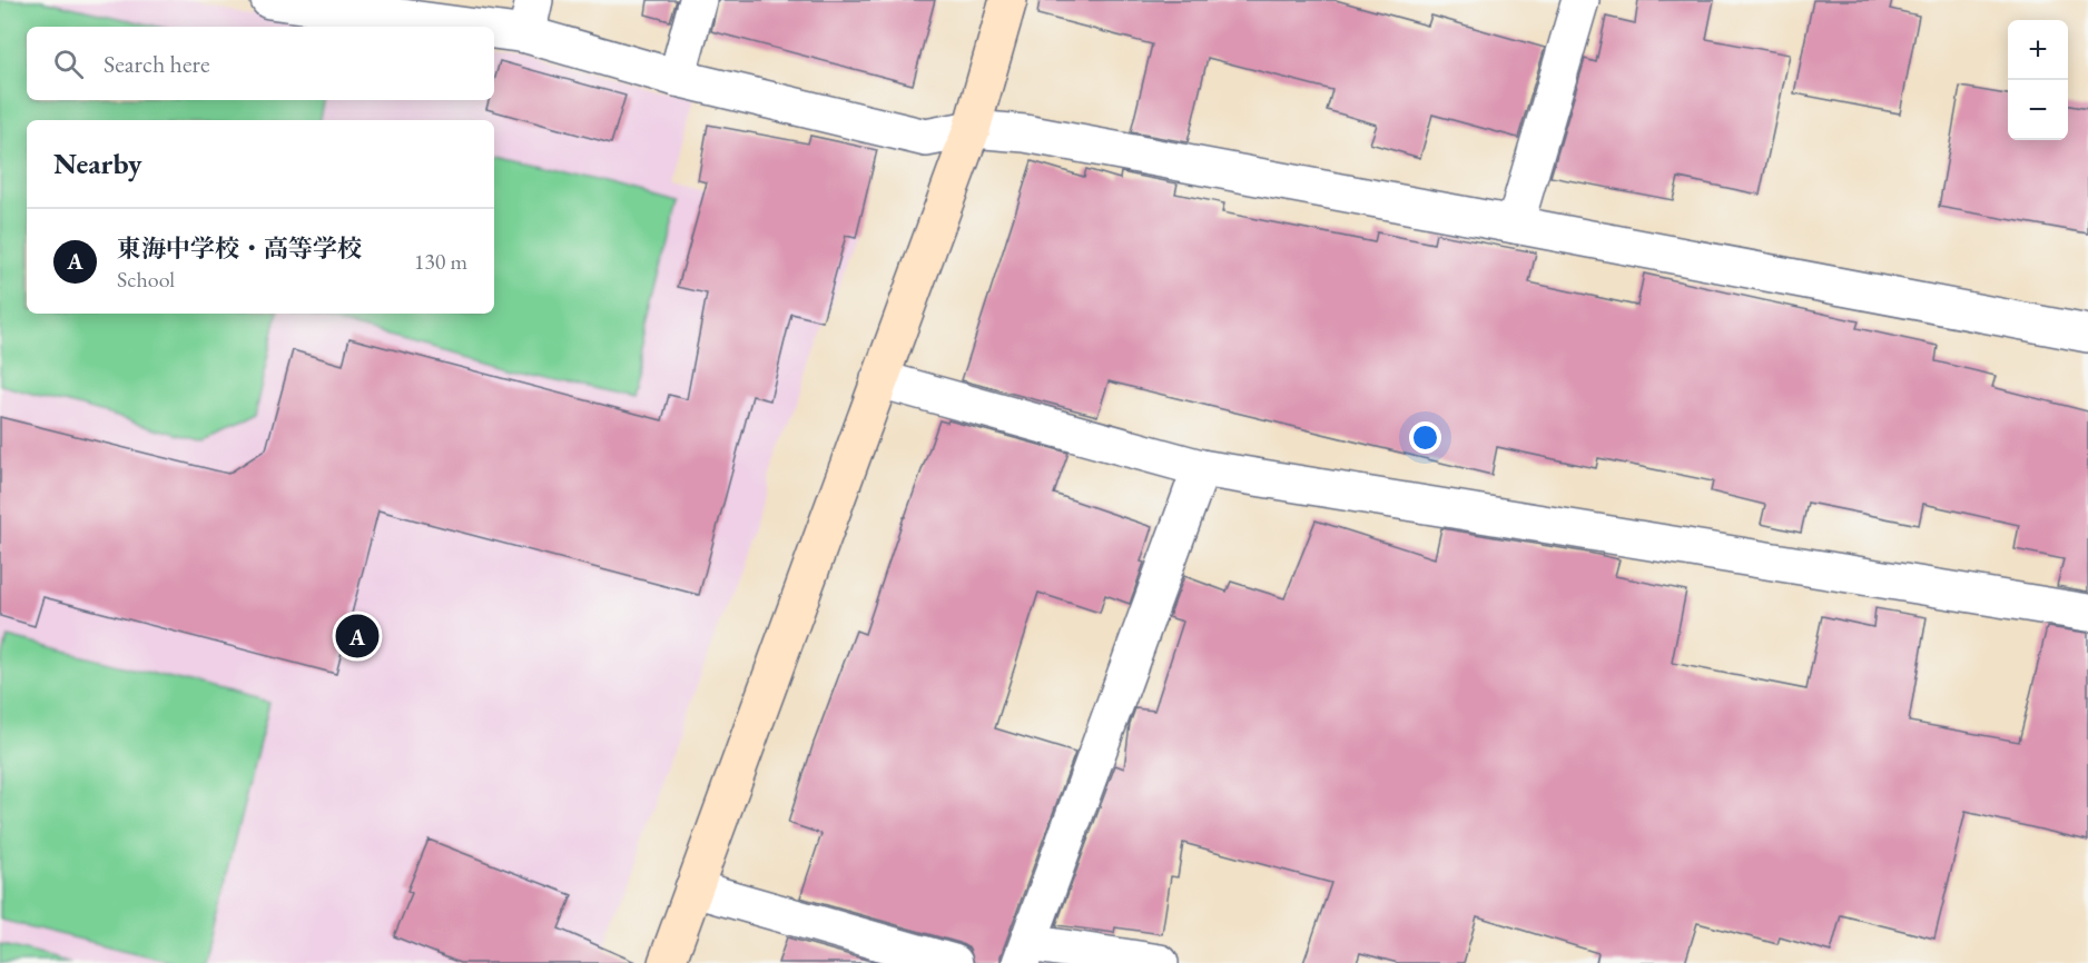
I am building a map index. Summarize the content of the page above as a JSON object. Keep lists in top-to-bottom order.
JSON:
{
  "page": {
    "map_buttons": ["+", "−"],
    "search": "Search here",
    "heading": "Nearby",
    "list": [
      {
        "mark": "A",
        "name": "東海中学校・高等学校",
        "note": "School",
        "value": "130 m"
      }
    ],
    "pins": "A"
  }
}
